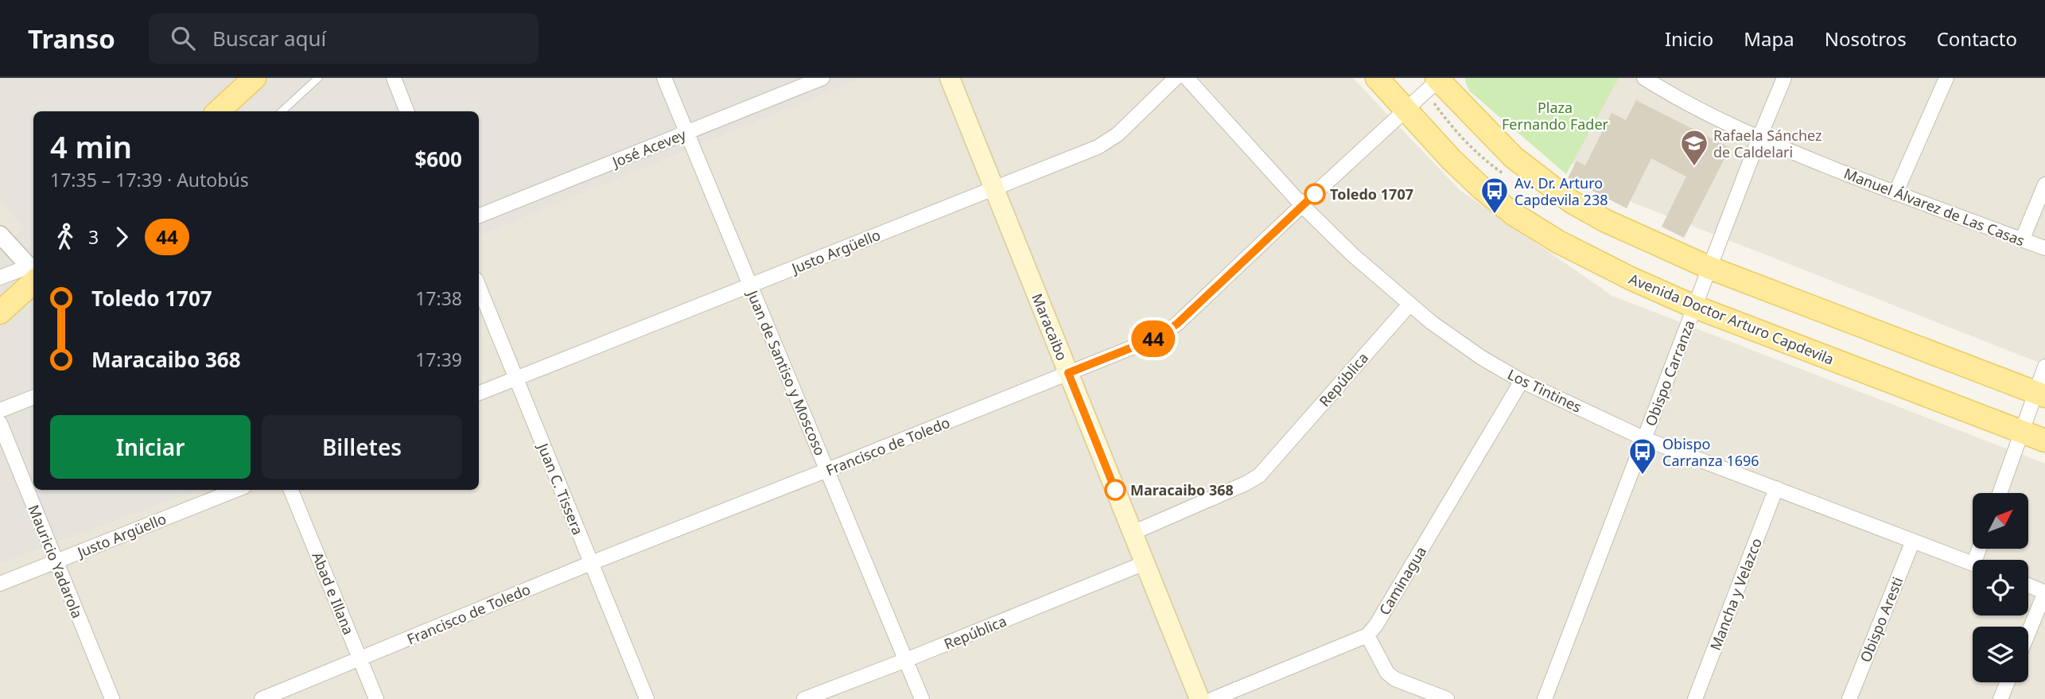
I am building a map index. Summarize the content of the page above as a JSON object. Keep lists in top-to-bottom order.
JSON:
{
  "streets": {
    "main road": ["Avenida Doctor Arturo Capdevila", "Maracaibo"],
    "street": [
      "José Acevey",
      "Manuel Álvarez de Las Casas",
      "Justo Argüello",
      "Juan de Santiso y Moscoso",
      "Obispo Carranza",
      "República",
      "Los Tintines",
      "Francisco de Toledo",
      "Juan C. Tissera",
      "Mauricio Yadarola",
      "Caminagua",
      "Abad e Illana",
      "Mancha y Velazco",
      "Obispo Aresti"
    ]
  },
  "crossings": [
    ["José Acevey", "Juan de Santiso y Moscoso"],
    ["Manuel Álvarez de Las Casas", "Obispo Carranza"],
    ["Justo Argüello", "Maracaibo"],
    ["Justo Argüello", "Juan de Santiso y Moscoso"],
    ["Justo Argüello", "Juan C. Tissera"],
    ["Justo Argüello", "Mauricio Yadarola"],
    ["Avenida Doctor Arturo Capdevila", "Obispo Carranza"],
    ["Avenida Doctor Arturo Capdevila", "Francisco de Toledo"],
    ["Maracaibo", "República"],
    ["Maracaibo", "Francisco de Toledo"],
    ["Juan de Santiso y Moscoso", "República"],
    ["Juan de Santiso y Moscoso", "Francisco de Toledo"],
    ["Obispo Carranza", "Los Tintines"],
    ["República", "Los Tintines"],
    ["Los Tintines", "Francisco de Toledo"],
    ["Los Tintines", "Caminagua"],
    ["Los Tintines", "Mancha y Velazco"],
    ["Los Tintines", "Obispo Aresti"],
    ["Francisco de Toledo", "Juan C. Tissera"],
    ["Francisco de Toledo", "Abad e Illana"]
  ],
  "parks": ["Plaza Fernando Fader"],
  "places": {
    "school or university": ["Rafaela Sánchez de Caldelari"],
    "other": ["Toledo 1707", "Maracaibo 368"],
    "bus stop": ["Av. Dr. Arturo Capdevila 238", "Obispo Carranza 1696"]
  },
  "lines": ["bus line 44"],
  "north": "top right",
  "page": {
    "header": "Transo",
    "search": "Buscar aquí",
    "nav": [
      "Inicio",
      "Mapa",
      "Nosotros",
      "Contacto"
    ],
    "on_map": "44",
    "heading": ["4 min", "17:35 – 17:39 · Autobús", "$600"],
    "legs": ["3", "44"],
    "list": [
      {
        "name": "Toledo 1707",
        "value": "17:38"
      },
      {
        "name": "Maracaibo 368",
        "value": "17:39"
      }
    ],
    "buttons": ["Iniciar", "Billetes"]
  }
}
